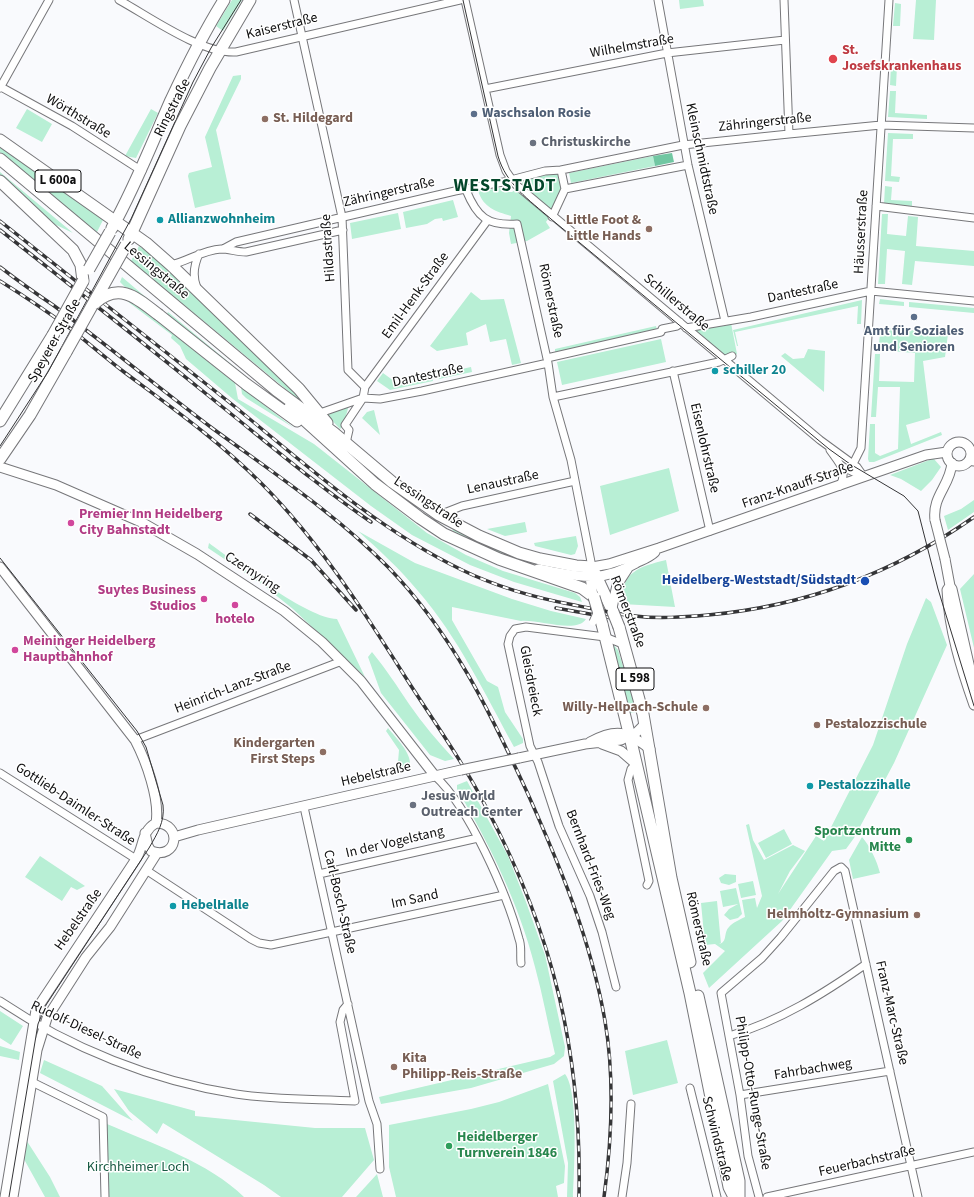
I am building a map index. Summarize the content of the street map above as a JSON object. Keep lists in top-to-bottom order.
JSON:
{
  "streets": {
    "main road": [
      "Ringstraße",
      "L 600a",
      "Lessingstraße",
      "Römerstraße",
      "Speyerer Straße",
      "Franz-Knauff-Straße",
      "Czernyring",
      "L 598",
      "Hebelstraße"
    ],
    "street": [
      "Kaiserstraße",
      "Wilhelmstraße",
      "Wörthstraße",
      "Zähringerstraße",
      "Kleinschmidtstraße",
      "Häusserstraße",
      "Hildastraße",
      "Dantestraße",
      "Emil-Henk-Straße",
      "Schillerstraße",
      "Eisenlohrstraße",
      "Lenaustraße",
      "Gleisdreieck",
      "Heinrich-Lanz-Straße",
      "Gottlieb-Daimler-Straße",
      "In der Vogelstang",
      "Bernhard-Fries-Weg",
      "Im Sand",
      "Carl-Bosch-Straße",
      "Franz-Marc-Straße",
      "Rudolf-Diesel-Straße",
      "Fahrbachweg",
      "Philipp-Otto-Runge-Straße",
      "Schwindstraße",
      "Feuerbachstraße"
    ]
  },
  "crossings": [
    ["Kaiserstraße", "Ringstraße"],
    ["Kaiserstraße", "Hildastraße"],
    ["Wilhelmstraße", "Kleinschmidtstraße"],
    ["Ringstraße", "Wörthstraße"],
    ["Ringstraße", "L 600a"],
    ["Ringstraße", "Speyerer Straße"],
    ["Zähringerstraße", "Kleinschmidtstraße"],
    ["Zähringerstraße", "Häusserstraße"],
    ["Zähringerstraße", "Hildastraße"],
    ["Zähringerstraße", "Schillerstraße"],
    ["Kleinschmidtstraße", "Dantestraße"],
    ["L 600a", "Speyerer Straße"],
    ["Häusserstraße", "Dantestraße"],
    ["Häusserstraße", "Schillerstraße"],
    ["Hildastraße", "Emil-Henk-Straße"],
    ["Lessingstraße", "Römerstraße"],
    ["Lessingstraße", "Lenaustraße"],
    ["Lessingstraße", "Franz-Knauff-Straße"],
    ["Dantestraße", "Römerstraße"],
    ["Dantestraße", "Schillerstraße"],
    ["Emil-Henk-Straße", "Römerstraße"],
    ["Römerstraße", "Lenaustraße"],
    ["Römerstraße", "Franz-Knauff-Straße"],
    ["Römerstraße", "Gleisdreieck"],
    ["Römerstraße", "Hebelstraße"],
    ["Schillerstraße", "Franz-Knauff-Straße"],
    ["Eisenlohrstraße", "Franz-Knauff-Straße"],
    ["Czernyring", "Heinrich-Lanz-Straße"],
    ["Czernyring", "Hebelstraße"],
    ["Gleisdreieck", "Hebelstraße"],
    ["Gleisdreieck", "Bernhard-Fries-Weg"],
    ["Hebelstraße", "Gottlieb-Daimler-Straße"],
    ["Hebelstraße", "Bernhard-Fries-Weg"],
    ["Hebelstraße", "Carl-Bosch-Straße"],
    ["Hebelstraße", "Rudolf-Diesel-Straße"],
    ["In der Vogelstang", "Carl-Bosch-Straße"],
    ["Im Sand", "Carl-Bosch-Straße"],
    ["Carl-Bosch-Straße", "Rudolf-Diesel-Straße"],
    ["Franz-Marc-Straße", "Fahrbachweg"],
    ["Franz-Marc-Straße", "Philipp-Otto-Runge-Straße"],
    ["Franz-Marc-Straße", "Feuerbachstraße"],
    ["Fahrbachweg", "Philipp-Otto-Runge-Straße"]
  ],
  "districts": ["WESTSTADT"],
  "parks": ["Kirchheimer Loch"],
  "places": [
    "St. Josefskrankenhaus",
    "Waschsalon Rosie",
    "St. Hildegard",
    "Christuskirche",
    "Allianzwohnheim",
    "Little Foot & Little Hands",
    "Amt für Soziales und Senioren",
    "schiller 20",
    "Premier Inn Heidelberg City Bahnstadt",
    "Heidelberg-Weststadt/Südstadt",
    "Suytes Business Studios",
    "hotelo",
    "Meininger Heidelberg Hauptbahnhof",
    "Willy-Hellpach-Schule",
    "Pestalozzischule",
    "Kindergarten First Steps",
    "Pestalozzihalle",
    "Jesus World Outreach Center",
    "Sportzentrum Mitte",
    "HebelHalle",
    "Helmholtz-Gymnasium",
    "Kita Philipp-Reis-Straße",
    "Heidelberger Turnverein 1846"
  ]
}
